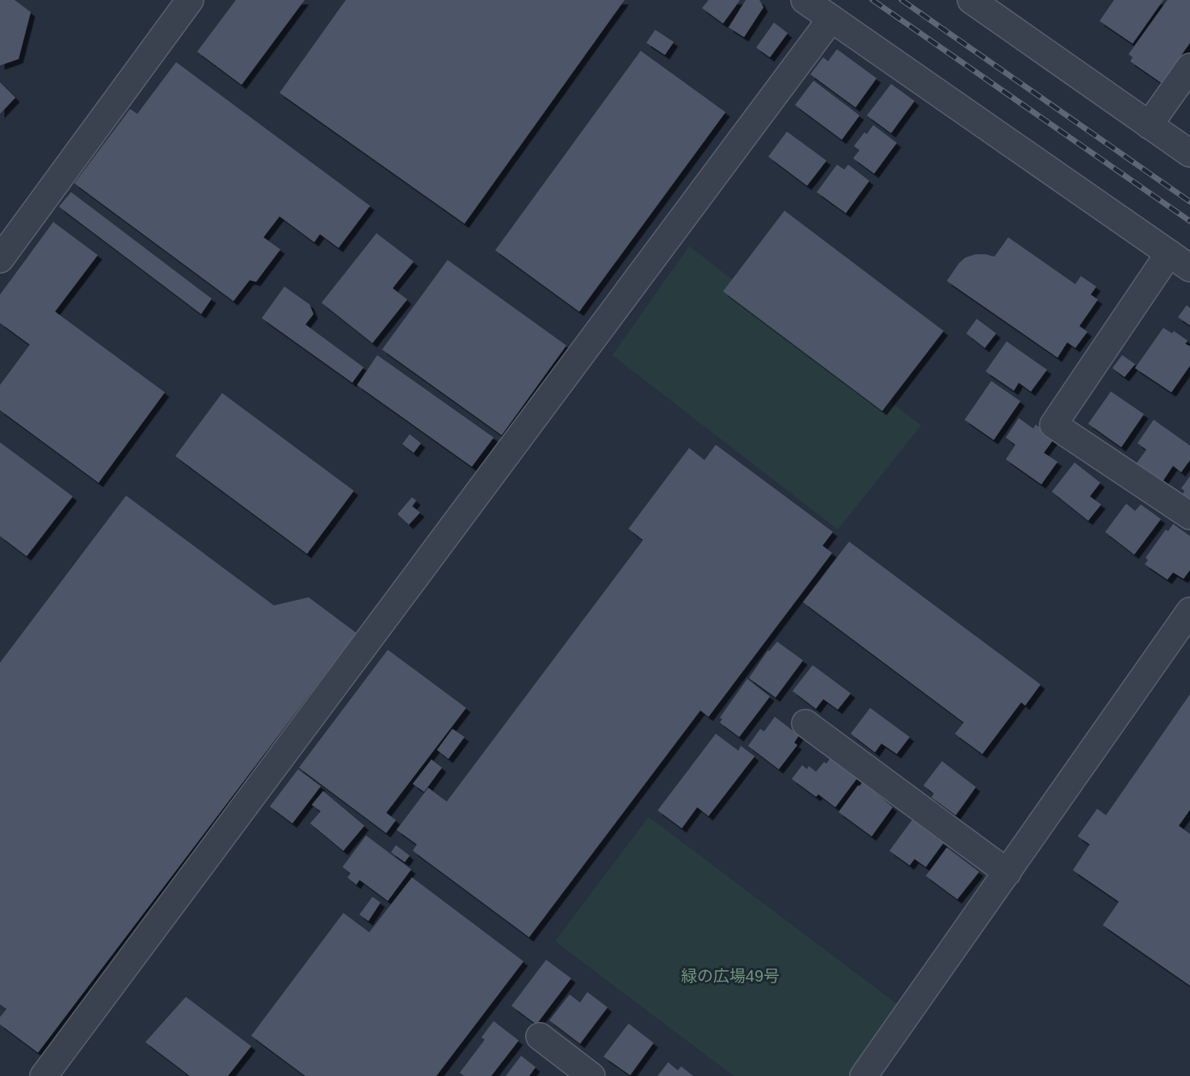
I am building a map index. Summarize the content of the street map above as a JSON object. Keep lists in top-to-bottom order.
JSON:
{
  "parks": ["緑の広場49号"]
}
